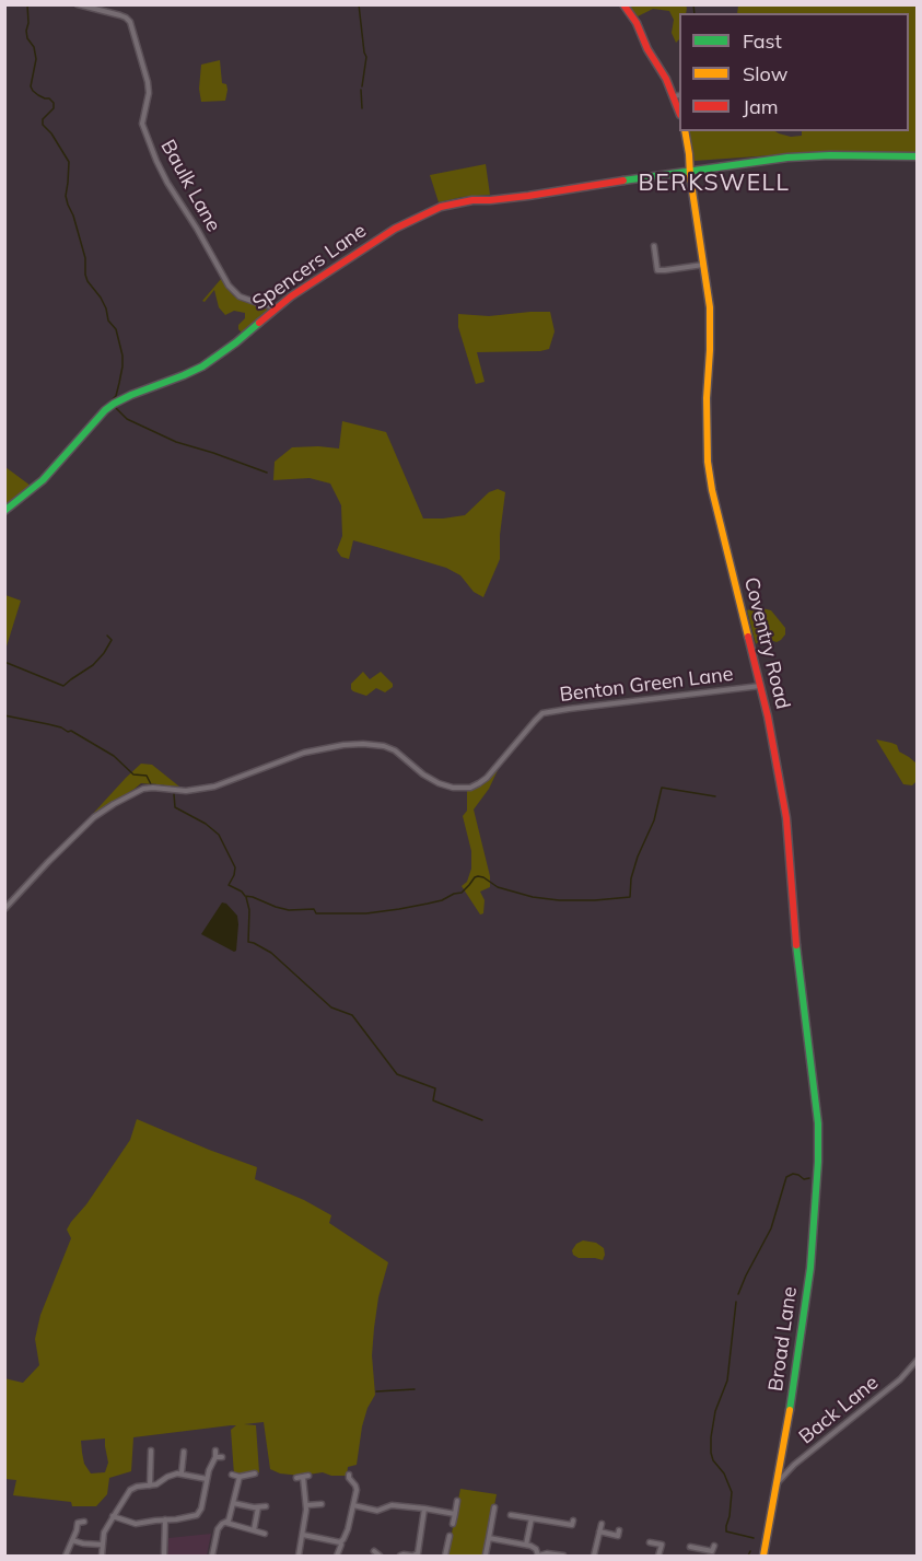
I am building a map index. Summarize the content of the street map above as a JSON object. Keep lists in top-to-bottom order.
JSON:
{
  "streets": {
    "street": [
      "Baulk Lane",
      "Spencers Lane",
      "Coventry Road",
      "Benton Green Lane",
      "Broad Lane",
      "Back Lane"
    ]
  },
  "crossings": [
    ["Baulk Lane", "Spencers Lane"],
    ["Spencers Lane", "Coventry Road"],
    ["Coventry Road", "Benton Green Lane"],
    ["Coventry Road", "Broad Lane"],
    ["Broad Lane", "Back Lane"]
  ],
  "districts": ["BERKSWELL"],
  "legend": ["Fast", "Slow", "Jam"]
}
